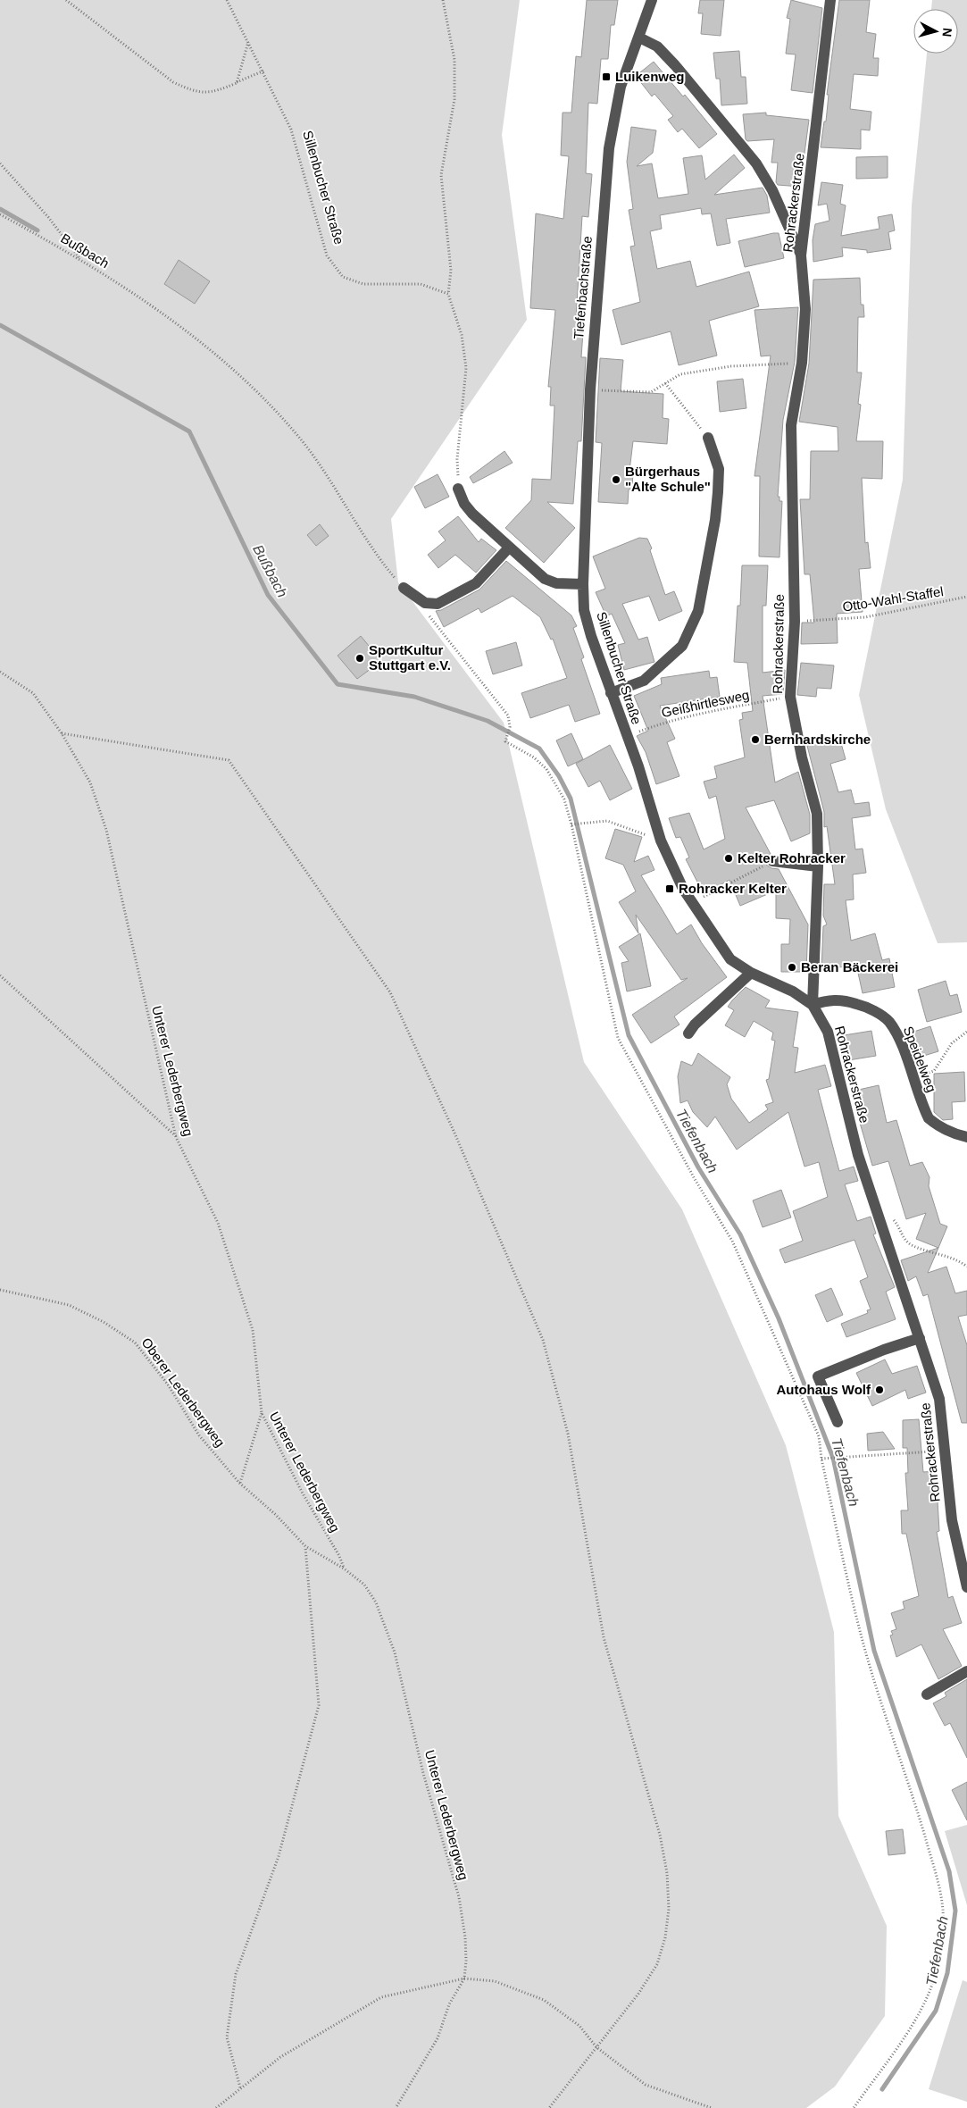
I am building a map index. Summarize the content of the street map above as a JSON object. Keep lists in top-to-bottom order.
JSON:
{
  "streets": {
    "street": [
      "Sillenbucher Straße",
      "Rohrackerstraße",
      "Tiefenbachstraße",
      "Speidelweg"
    ],
    "path": [
      "Bußbach",
      "Otto-Wahl-Staffel",
      "Geißhirtlesweg",
      "Unterer Lederbergweg",
      "Oberer Lederbergweg"
    ]
  },
  "crossings": [
    ["Sillenbucher Straße", "Rohrackerstraße"],
    ["Sillenbucher Straße", "Tiefenbachstraße"],
    ["Sillenbucher Straße", "Geißhirtlesweg"],
    ["Sillenbucher Straße", "Speidelweg"],
    ["Rohrackerstraße", "Otto-Wahl-Staffel"],
    ["Rohrackerstraße", "Geißhirtlesweg"],
    ["Rohrackerstraße", "Speidelweg"],
    ["Unterer Lederbergweg", "Oberer Lederbergweg"]
  ],
  "water": ["Bußbach", "Tiefenbach"],
  "places": {
    "transit": ["Luikenweg", "Rohracker Kelter"],
    "other": [
      "Bürgerhaus \"Alte Schule\"",
      "SportKultur Stuttgart e.V.",
      "Bernhardskirche",
      "Kelter Rohracker",
      "Beran Bäckerei",
      "Autohaus Wolf"
    ]
  },
  "north": "right"
}
